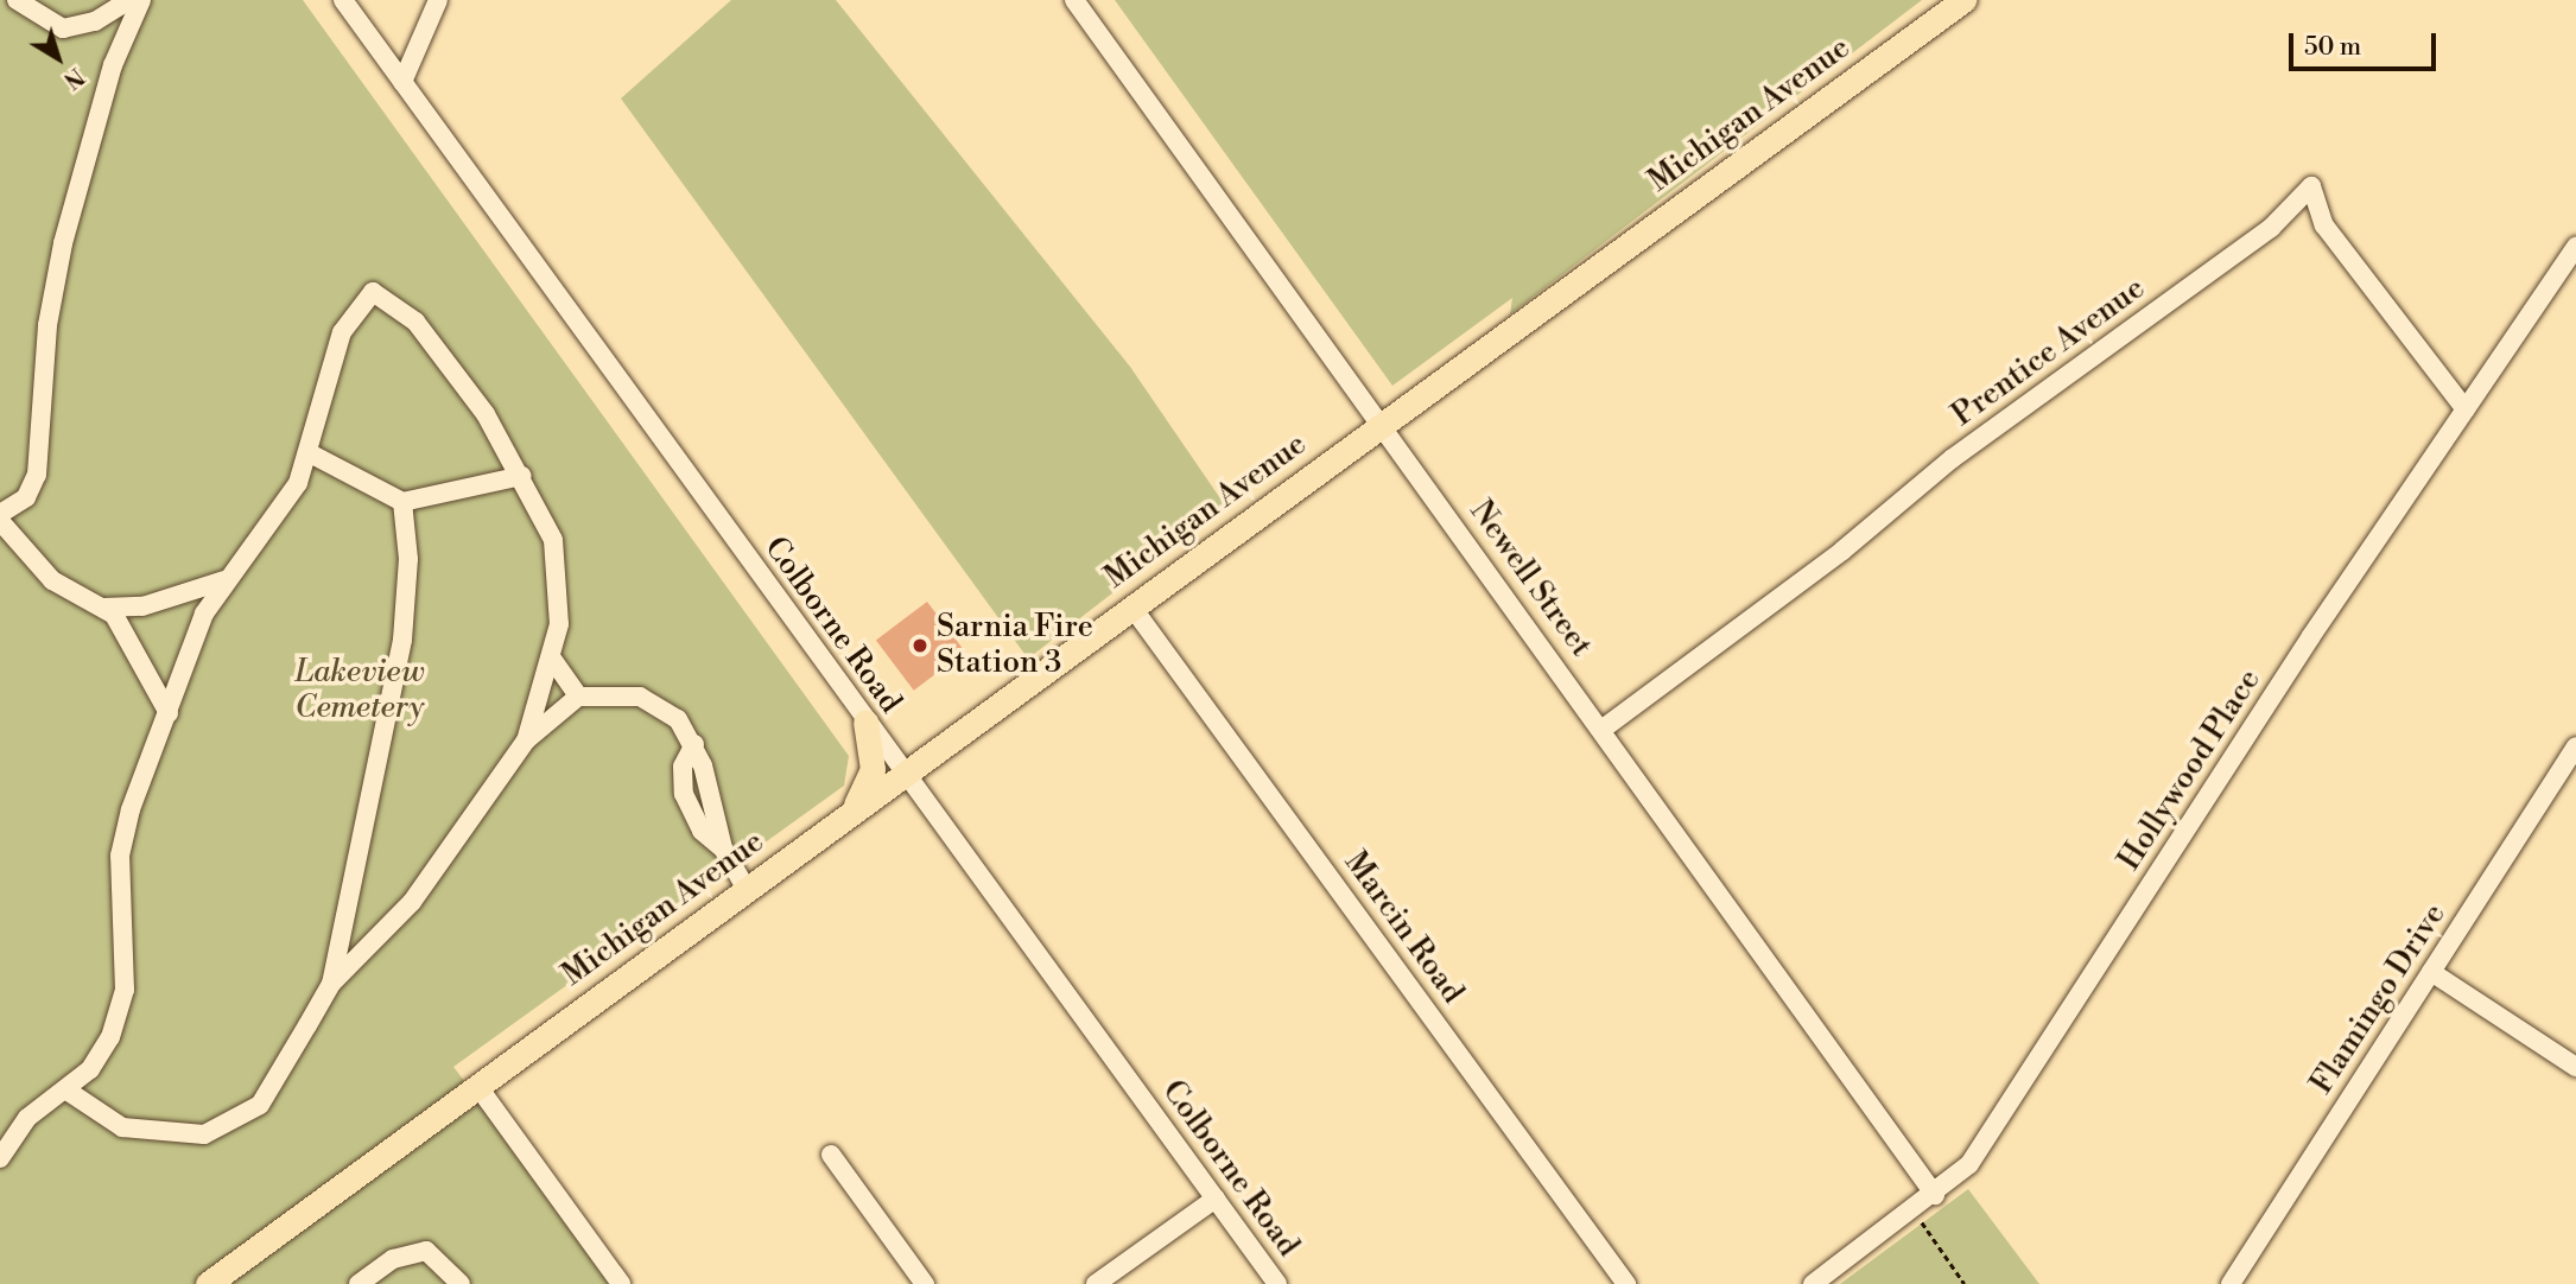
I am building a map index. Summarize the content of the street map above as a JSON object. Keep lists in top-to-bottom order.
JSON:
{
  "streets": {
    "main road": ["Michigan Avenue"],
    "street": [
      "Prentice Avenue",
      "Newell Street",
      "Colborne Road",
      "Hollywood Place",
      "Marcin Road",
      "Flamingo Drive"
    ]
  },
  "crossings": [
    ["Michigan Avenue", "Newell Street"],
    ["Michigan Avenue", "Colborne Road"],
    ["Michigan Avenue", "Marcin Road"],
    ["Prentice Avenue", "Newell Street"],
    ["Prentice Avenue", "Hollywood Place"],
    ["Newell Street", "Hollywood Place"]
  ],
  "parks": ["Lakeview Cemetery"],
  "places": ["Sarnia Fire Station 3"],
  "scale_bar": "50 m",
  "north": "bottom right"
}
